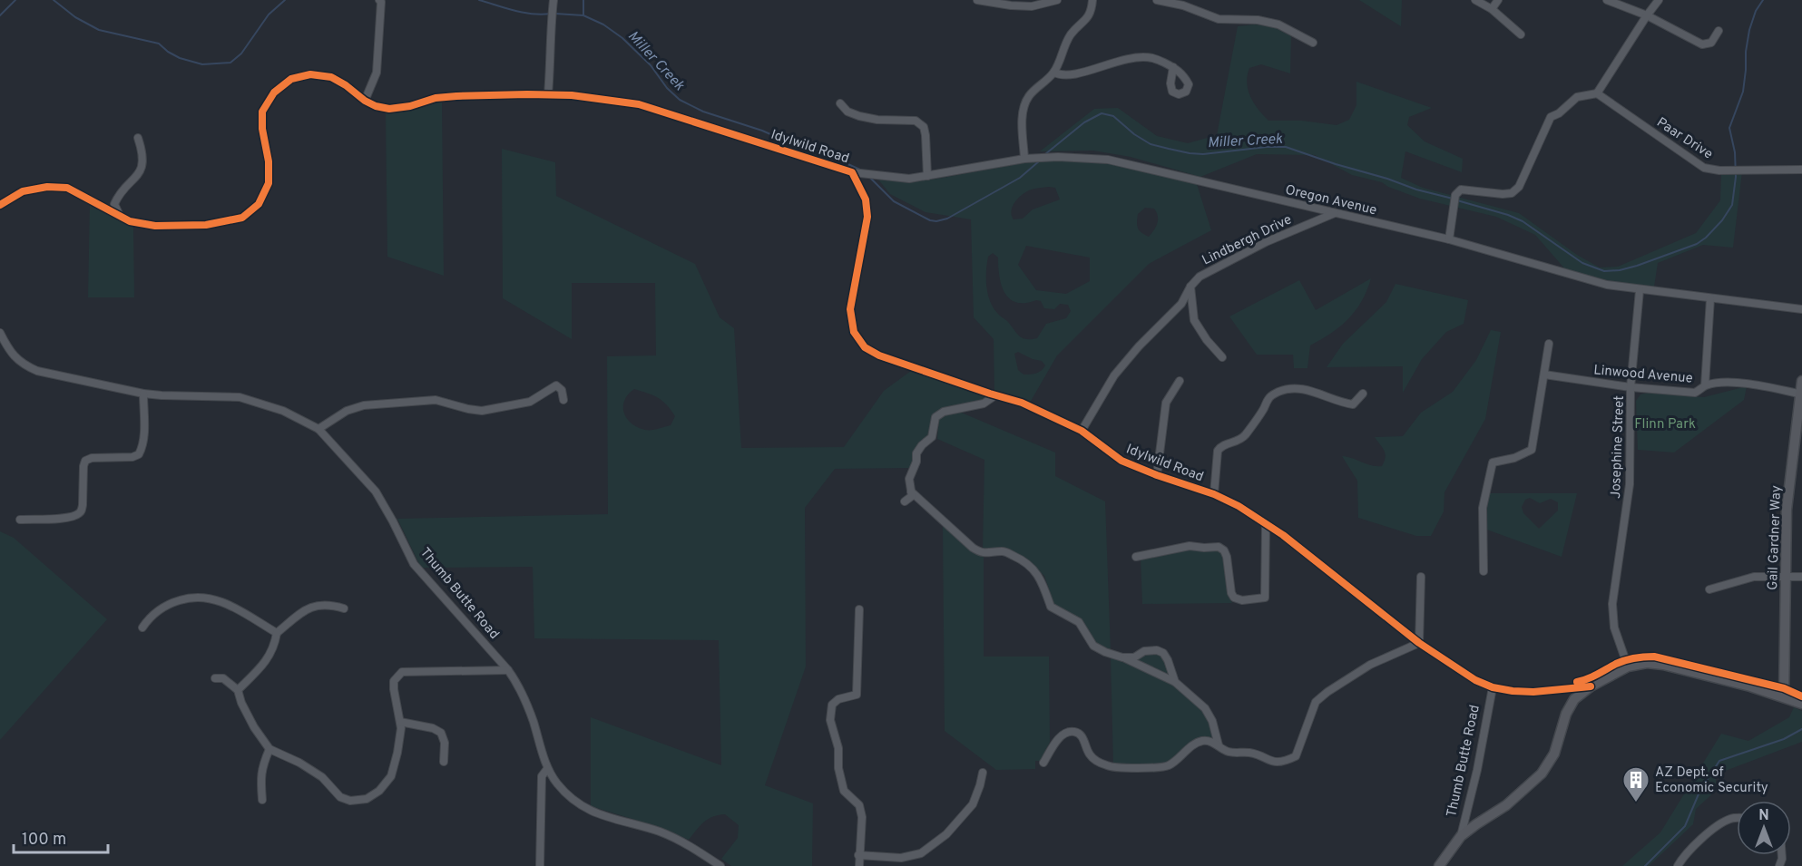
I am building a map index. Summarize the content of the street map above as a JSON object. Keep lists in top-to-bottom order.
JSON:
{
  "streets": {
    "main road": ["Gail Gardner Way", "Thumb Butte Road"],
    "street": [
      "Paar Drive",
      "Idylwild Road",
      "Oregon Avenue",
      "Lindbergh Drive",
      "Linwood Avenue",
      "Josephine Street"
    ]
  },
  "crossings": [
    ["Idylwild Road", "Oregon Avenue"],
    ["Idylwild Road", "Lindbergh Drive"],
    ["Idylwild Road", "Thumb Butte Road"],
    ["Oregon Avenue", "Lindbergh Drive"],
    ["Oregon Avenue", "Josephine Street"],
    ["Linwood Avenue", "Josephine Street"],
    ["Linwood Avenue", "Gail Gardner Way"]
  ],
  "water": ["Miller Creek"],
  "parks": ["Flinn Park"],
  "places": {
    "building": ["AZ Dept. of Economic Security"]
  },
  "scale_bar": "100 m",
  "north": "top"
}
